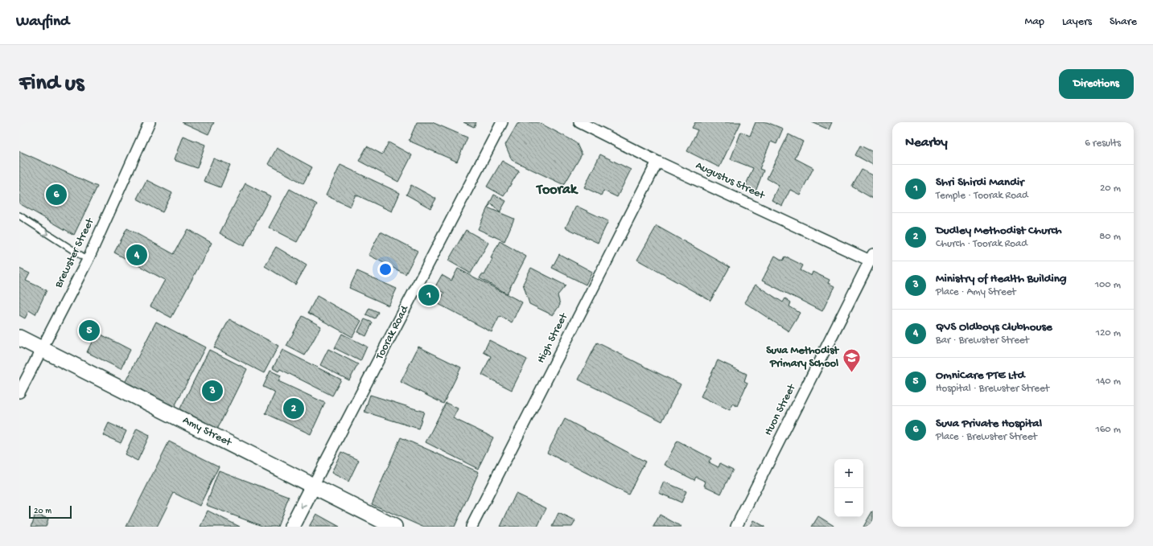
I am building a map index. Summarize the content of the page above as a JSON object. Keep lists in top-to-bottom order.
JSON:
{
  "streets": {
    "main road": ["Toorak Road", "Amy Street"],
    "street": [
      "Augustus Street",
      "Brewster Street",
      "High Street",
      "Huon Street"
    ]
  },
  "crossings": [
    ["Augustus Street", "High Street"],
    ["Augustus Street", "Huon Street"],
    ["Brewster Street", "Amy Street"],
    ["Toorak Road", "Amy Street"]
  ],
  "districts": ["Toorak"],
  "places": {
    "school or university": ["Suva Methodist Primary School"]
  },
  "scale_bar": "20 m",
  "page": {
    "header": "Wayfind",
    "nav": ["Map", "Layers", "Share"],
    "buttons": "Directions",
    "title": "Find us",
    "heading": ["Nearby", "6 results"],
    "list": [
      {
        "mark": "1",
        "name": "Shri Shirdi Mandir",
        "note": "Temple · Toorak Road",
        "value": "20 m"
      },
      {
        "mark": "2",
        "name": "Dudley Methodist Church",
        "note": "Church · Toorak Road",
        "value": "80 m"
      },
      {
        "mark": "3",
        "name": "Ministry of Health Building",
        "note": "Place · Amy Street",
        "value": "100 m"
      },
      {
        "mark": "4",
        "name": "QVS Oldboys Clubhouse",
        "note": "Bar · Brewster Street",
        "value": "120 m"
      },
      {
        "mark": "5",
        "name": "OmniCare PTE Ltd",
        "note": "Hospital · Brewster Street",
        "value": "140 m"
      },
      {
        "mark": "6",
        "name": "Suva Private Hospital",
        "note": "Place · Brewster Street",
        "value": "160 m"
      }
    ],
    "pins": [
      "6",
      "4",
      "1",
      "5",
      "3",
      "2"
    ],
    "map_buttons": ["+", "−"],
    "scale": "20 m"
  }
}
